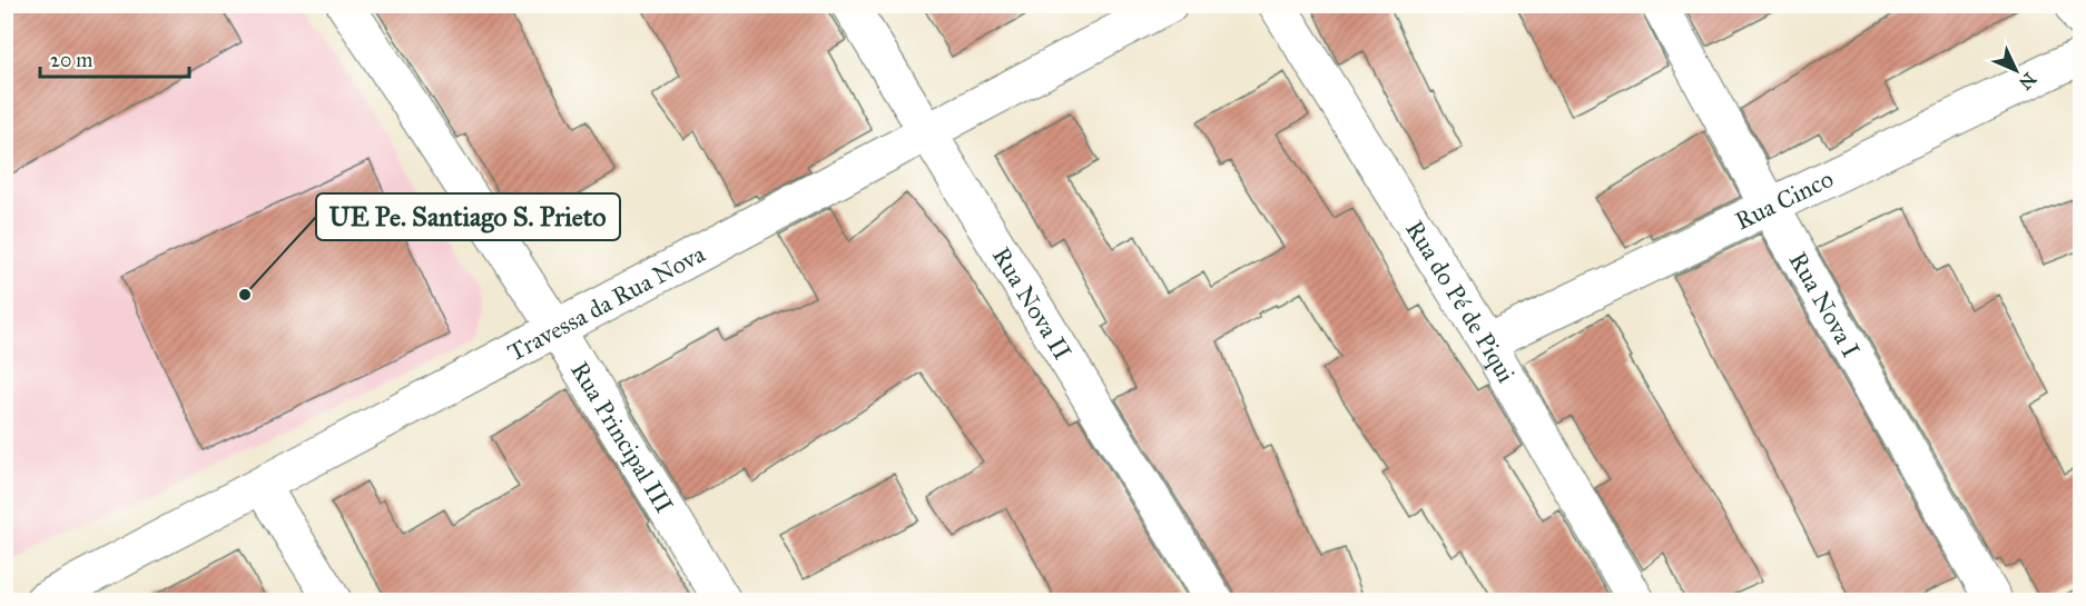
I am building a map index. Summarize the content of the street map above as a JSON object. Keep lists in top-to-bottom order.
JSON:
{
  "streets": {
    "street": [
      "Rua Cinco",
      "Rua do Pé de Piqui",
      "Travessa da Rua Nova",
      "Rua Nova II",
      "Rua Nova I",
      "Rua Principal III"
    ]
  },
  "crossings": [
    ["Rua Cinco", "Rua do Pé de Piqui"],
    ["Rua Cinco", "Rua Nova I"],
    ["Travessa da Rua Nova", "Rua Nova II"],
    ["Travessa da Rua Nova", "Rua Principal III"]
  ],
  "places": ["UE Pe. Santiago S. Prieto"],
  "scale_bar": "20 m",
  "north": "bottom right"
}
